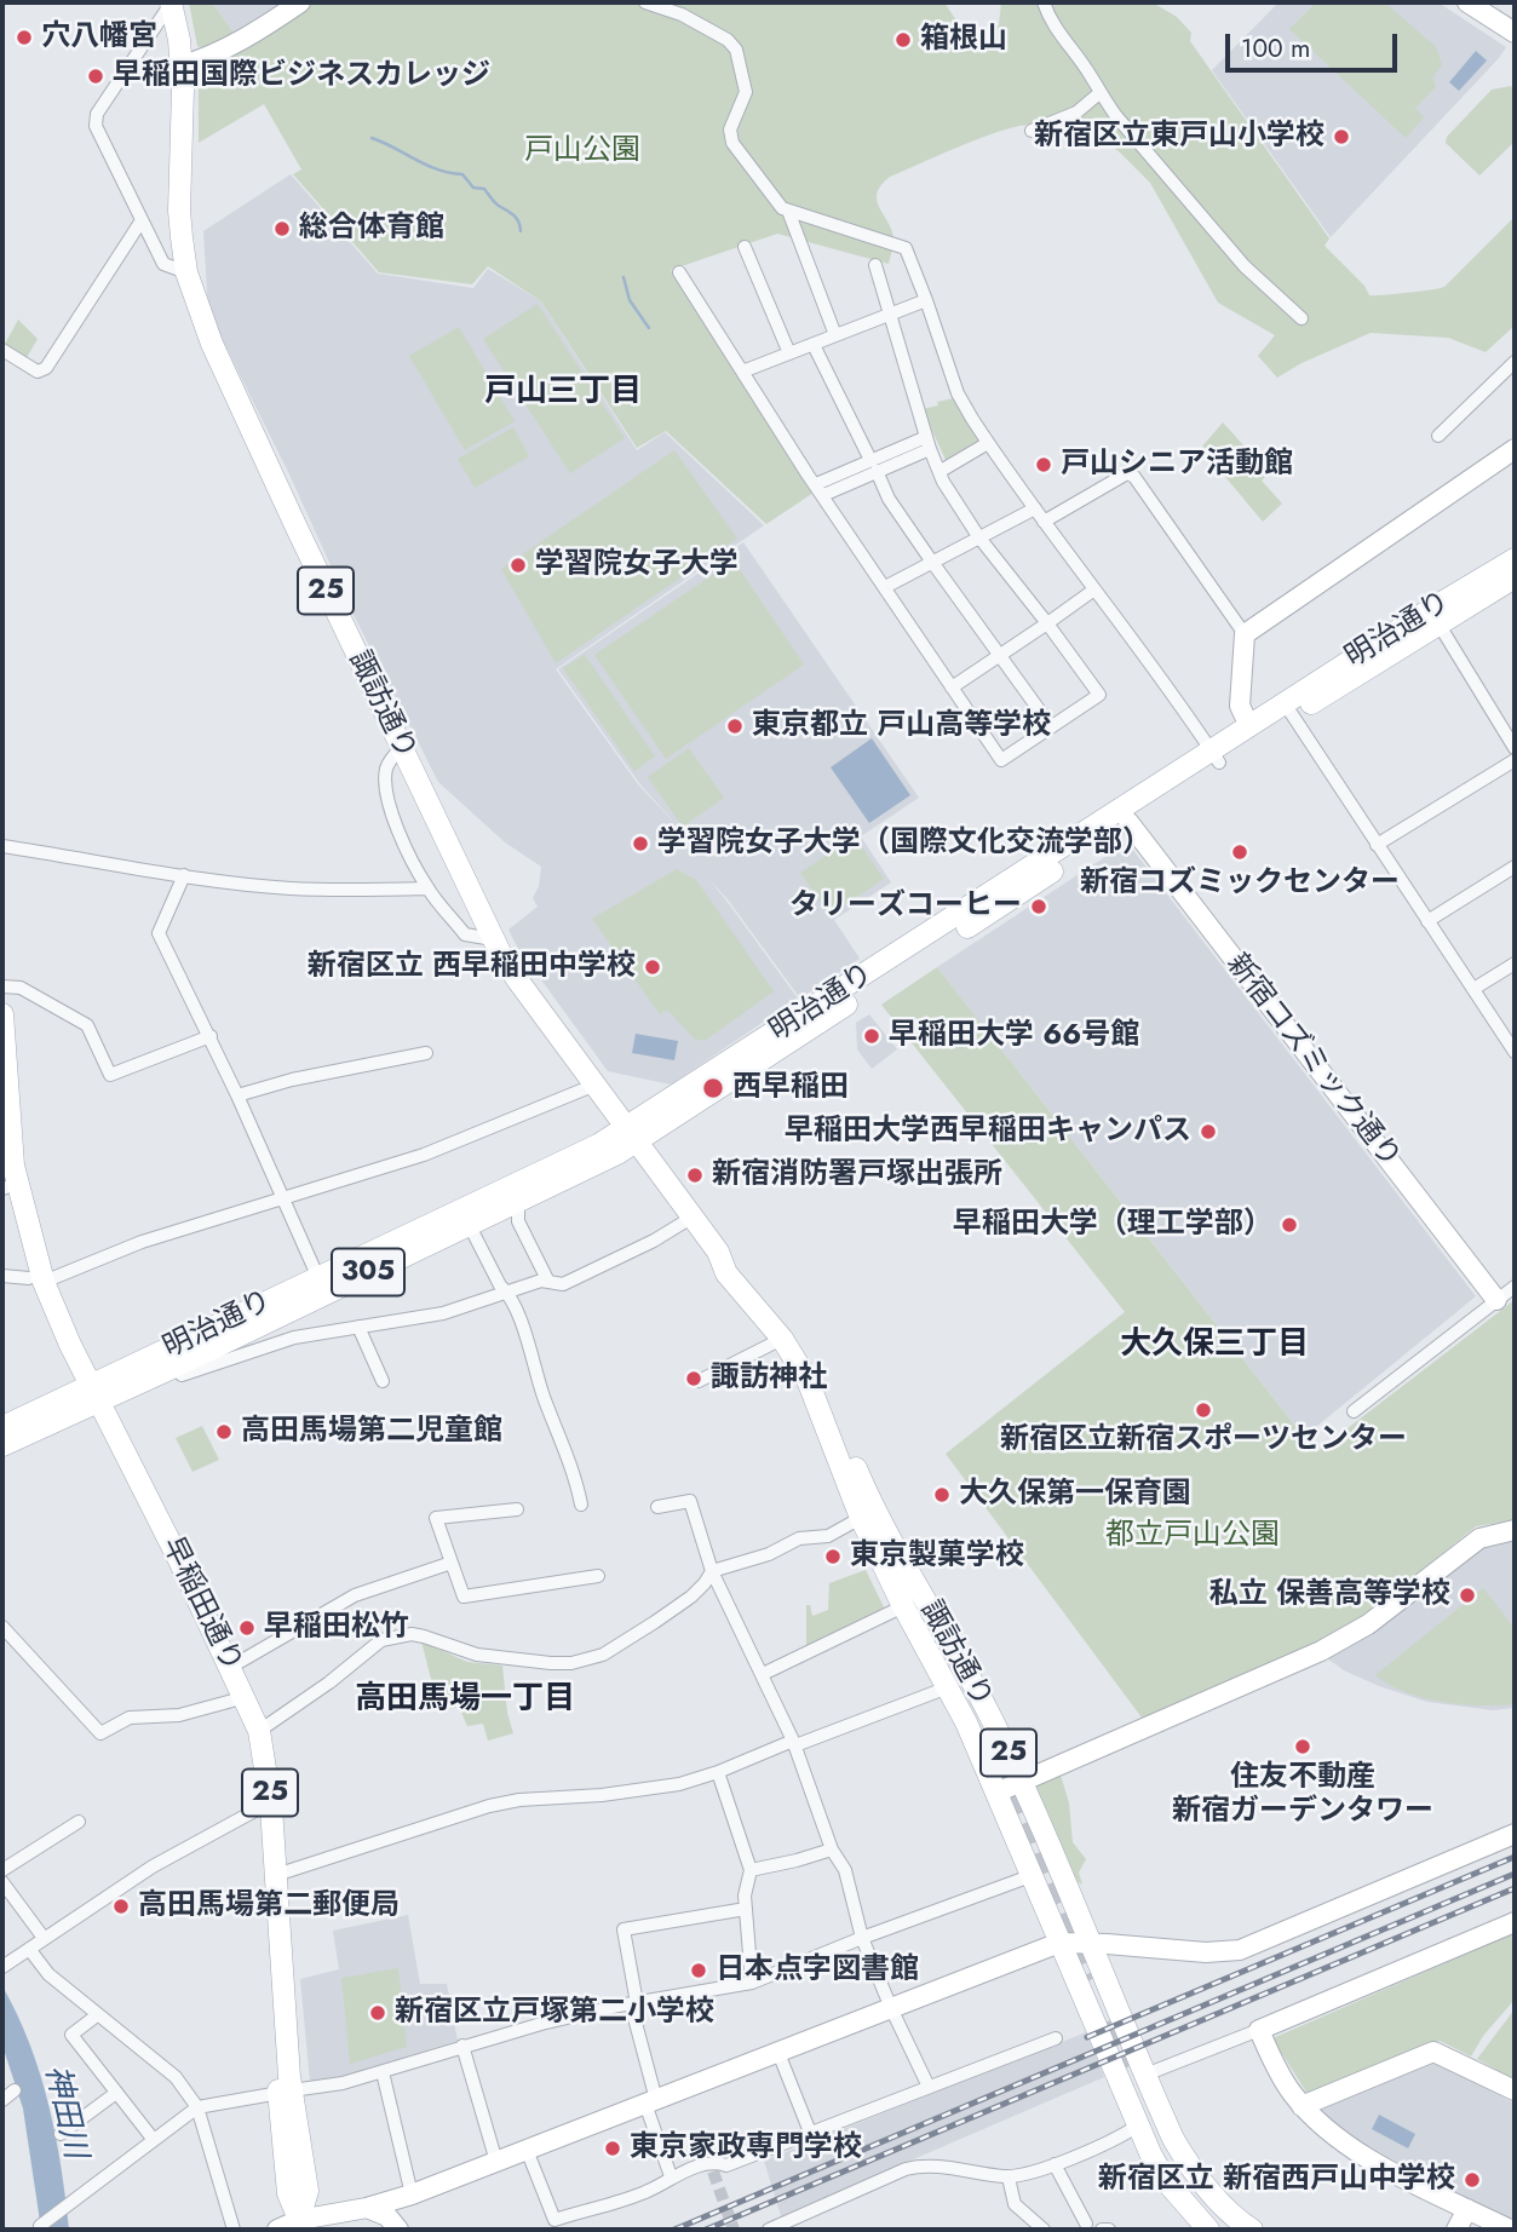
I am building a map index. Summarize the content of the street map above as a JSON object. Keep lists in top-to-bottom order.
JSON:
{
  "streets": {
    "main road": [
      "25",
      "明治通り",
      "諏訪通り",
      "305",
      "早稲田通り"
    ],
    "street": ["新宿コズミック通り"]
  },
  "crossings": [
    ["25", "諏訪通り"],
    ["明治通り", "諏訪通り"],
    ["明治通り", "新宿コズミック通り"],
    ["明治通り", "早稲田通り"]
  ],
  "districts": ["戸山三丁目", "大久保三丁目", "高田馬場一丁目"],
  "water": ["神田川"],
  "parks": ["戸山公園", "都立戸山公園"],
  "places": [
    "穴八幡宮",
    "箱根山",
    "早稲田国際ビジネスカレッジ",
    "新宿区立東戸山小学校",
    "総合体育館",
    "戸山シニア活動館",
    "学習院女子大学",
    "東京都立 戸山高等学校",
    "学習院女子大学（国際文化交流学部）",
    "新宿コズミックセンター",
    "タリーズコーヒー",
    "新宿区立 西早稲田中学校",
    "早稲田大学 66号館",
    "西早稲田",
    "早稲田大学西早稲田キャンパス",
    "新宿消防署戸塚出張所",
    "早稲田大学（理工学部）",
    "諏訪神社",
    "新宿区立新宿スポーツセンター",
    "高田馬場第二児童館",
    "大久保第一保育園",
    "東京製菓学校",
    "私立 保善高等学校",
    "早稲田松竹",
    "住友不動産 新宿ガーデンタワー",
    "高田馬場第二郵便局",
    "日本点字図書館",
    "新宿区立戸塚第二小学校",
    "東京家政専門学校",
    "新宿区立 新宿西戸山中学校"
  ],
  "scale_bar": "100 m"
}
